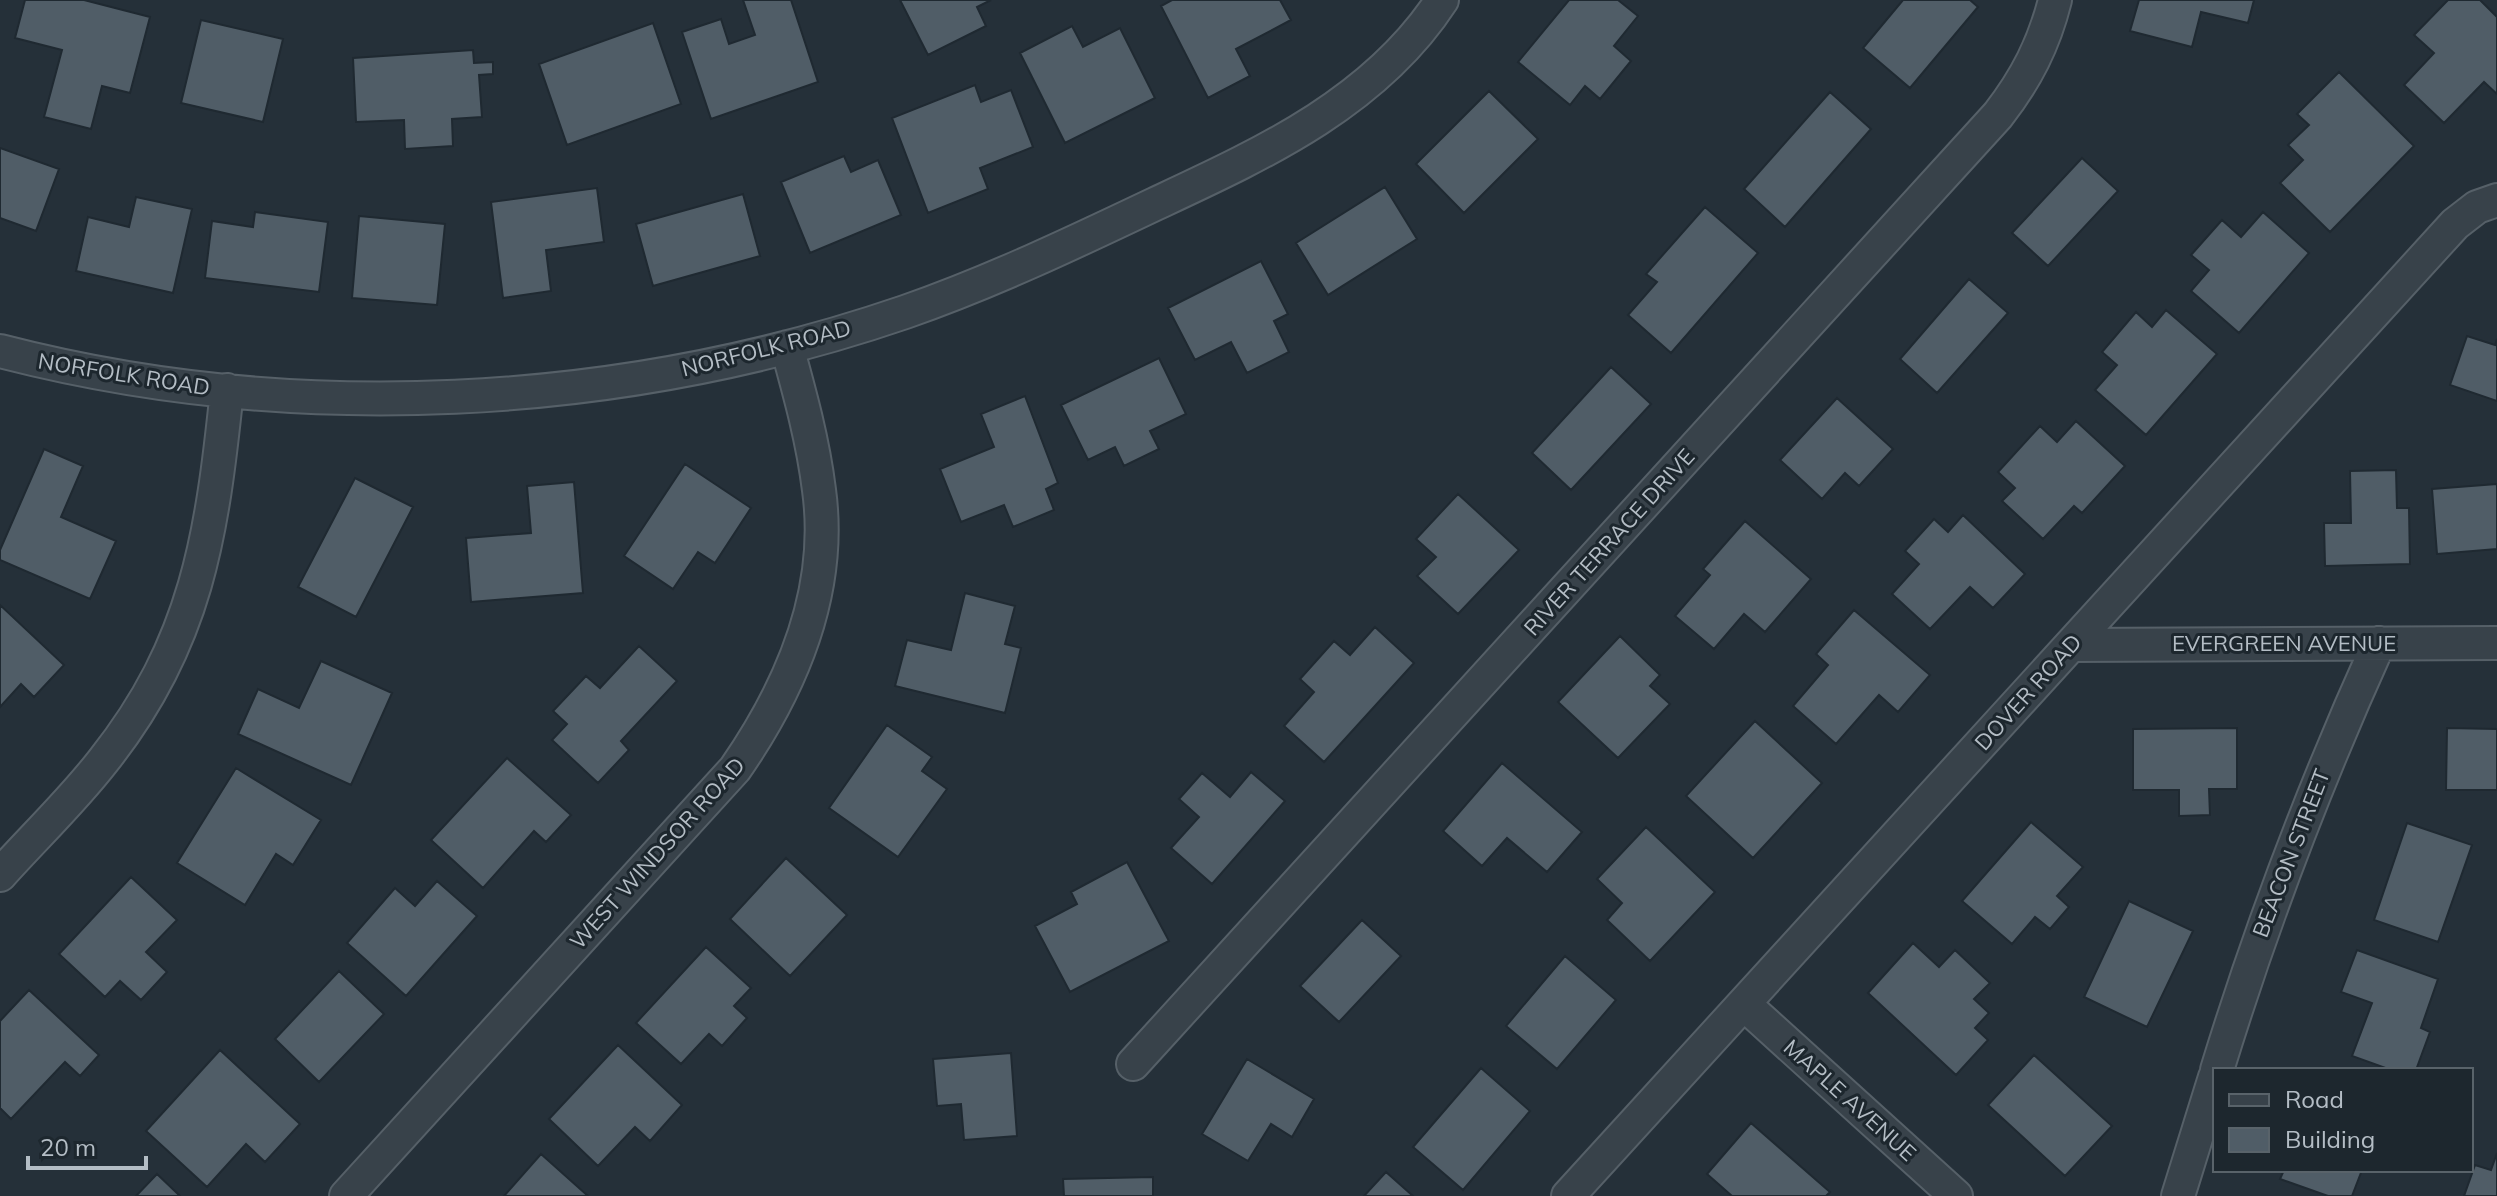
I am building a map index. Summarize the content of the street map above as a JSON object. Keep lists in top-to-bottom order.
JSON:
{
  "streets": {
    "street": [
      "NORFOLK ROAD",
      "RIVER TERRACE DRIVE",
      "EVERGREEN AVENUE",
      "DOVER ROAD",
      "WEST WINDSOR ROAD",
      "BEACON STREET",
      "MAPLE AVENUE"
    ]
  },
  "crossings": [
    ["NORFOLK ROAD", "WEST WINDSOR ROAD"],
    ["EVERGREEN AVENUE", "DOVER ROAD"],
    ["EVERGREEN AVENUE", "BEACON STREET"],
    ["DOVER ROAD", "MAPLE AVENUE"]
  ],
  "legend": ["Road", "Building"],
  "scale_bar": "20 m"
}
